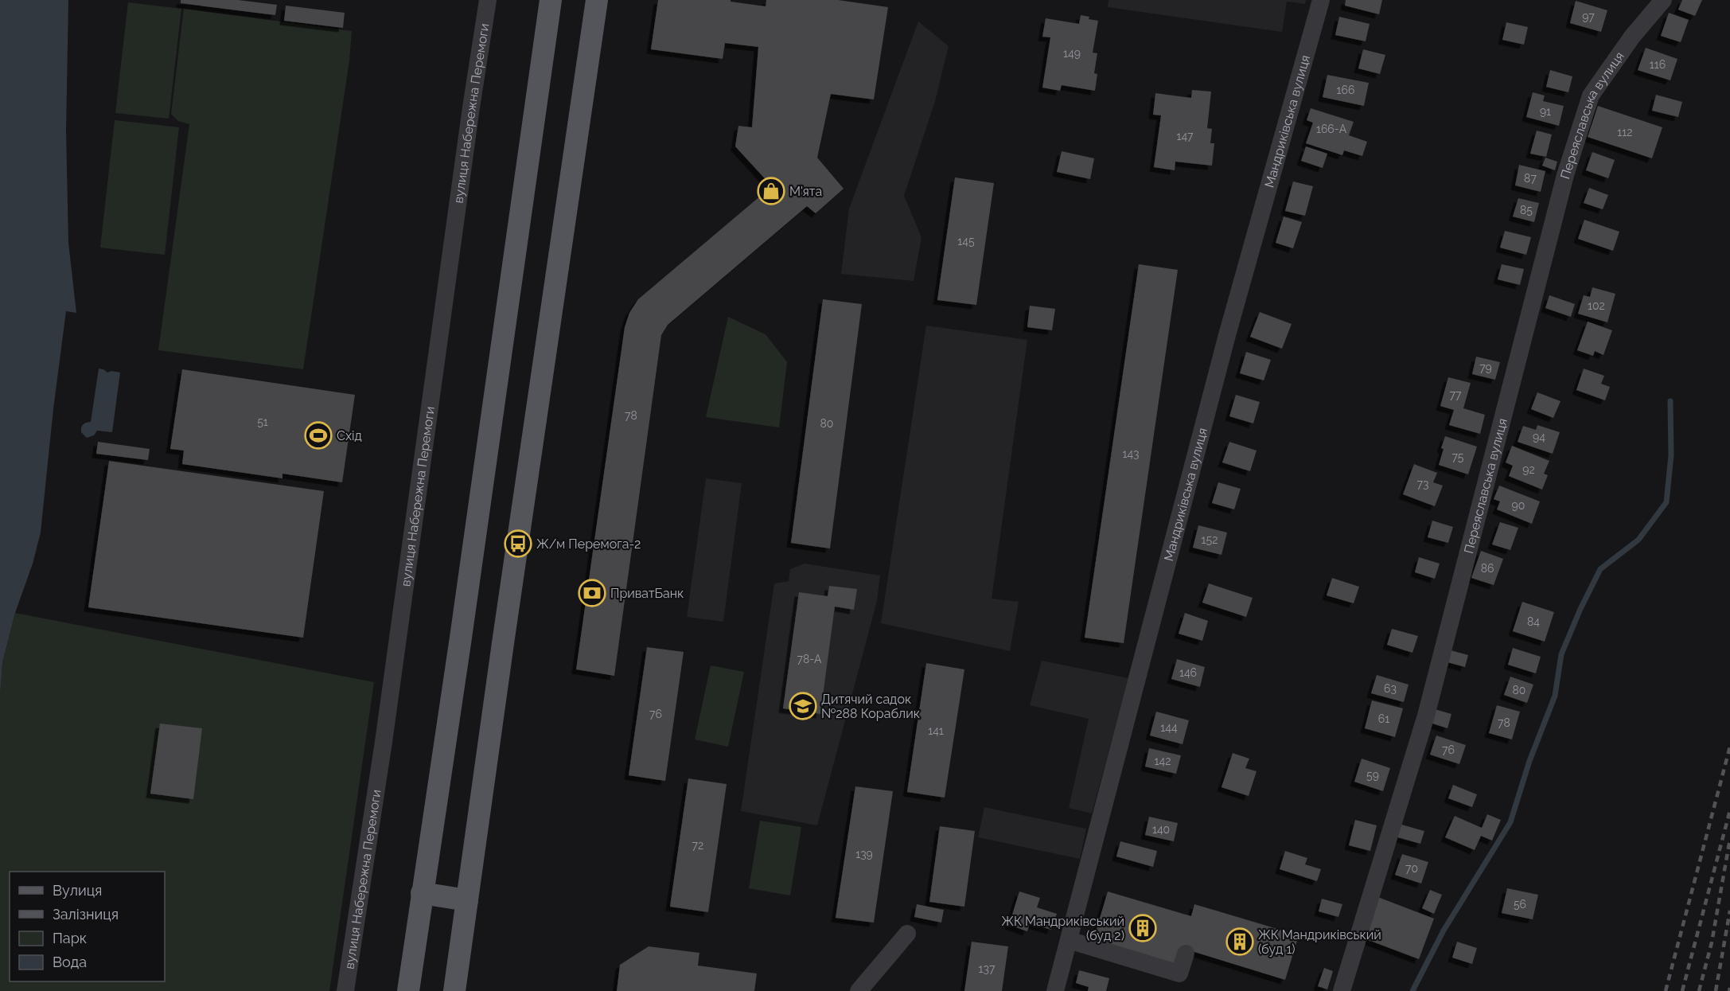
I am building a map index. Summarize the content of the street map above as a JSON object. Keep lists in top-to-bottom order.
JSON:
{
  "streets": {
    "street": ["вулиця Набережна Перемоги", "Переяславська вулиця", "Мандриківська вулиця"]
  },
  "places": {
    "shop": ["М'ята"],
    "sports": ["Схід"],
    "bus stop": ["Ж/м Перемога-2"],
    "bank": ["ПриватБанк"],
    "school or university": ["Дитячий садок №288 Кораблик"],
    "building": ["ЖК Мандриківський (буд 2)", "ЖК Мандриківський (буд 1)"]
  },
  "house_numbers": [
    "97",
    "149",
    "116",
    "166",
    "91",
    "166-А",
    "112",
    "147",
    "87",
    "85",
    "145",
    "102",
    "79",
    "77",
    "78",
    "51",
    "80",
    "94",
    "143",
    "75",
    "92",
    "73",
    "90",
    "152",
    "86",
    "84",
    "78-А",
    "146",
    "63",
    "80",
    "76",
    "61",
    "78",
    "144",
    "141",
    "76",
    "142",
    "59",
    "140",
    "72",
    "139",
    "70",
    "56",
    "137"
  ],
  "legend": [
    "Вулиця",
    "Залізниця",
    "Парк",
    "Вода"
  ]
}
